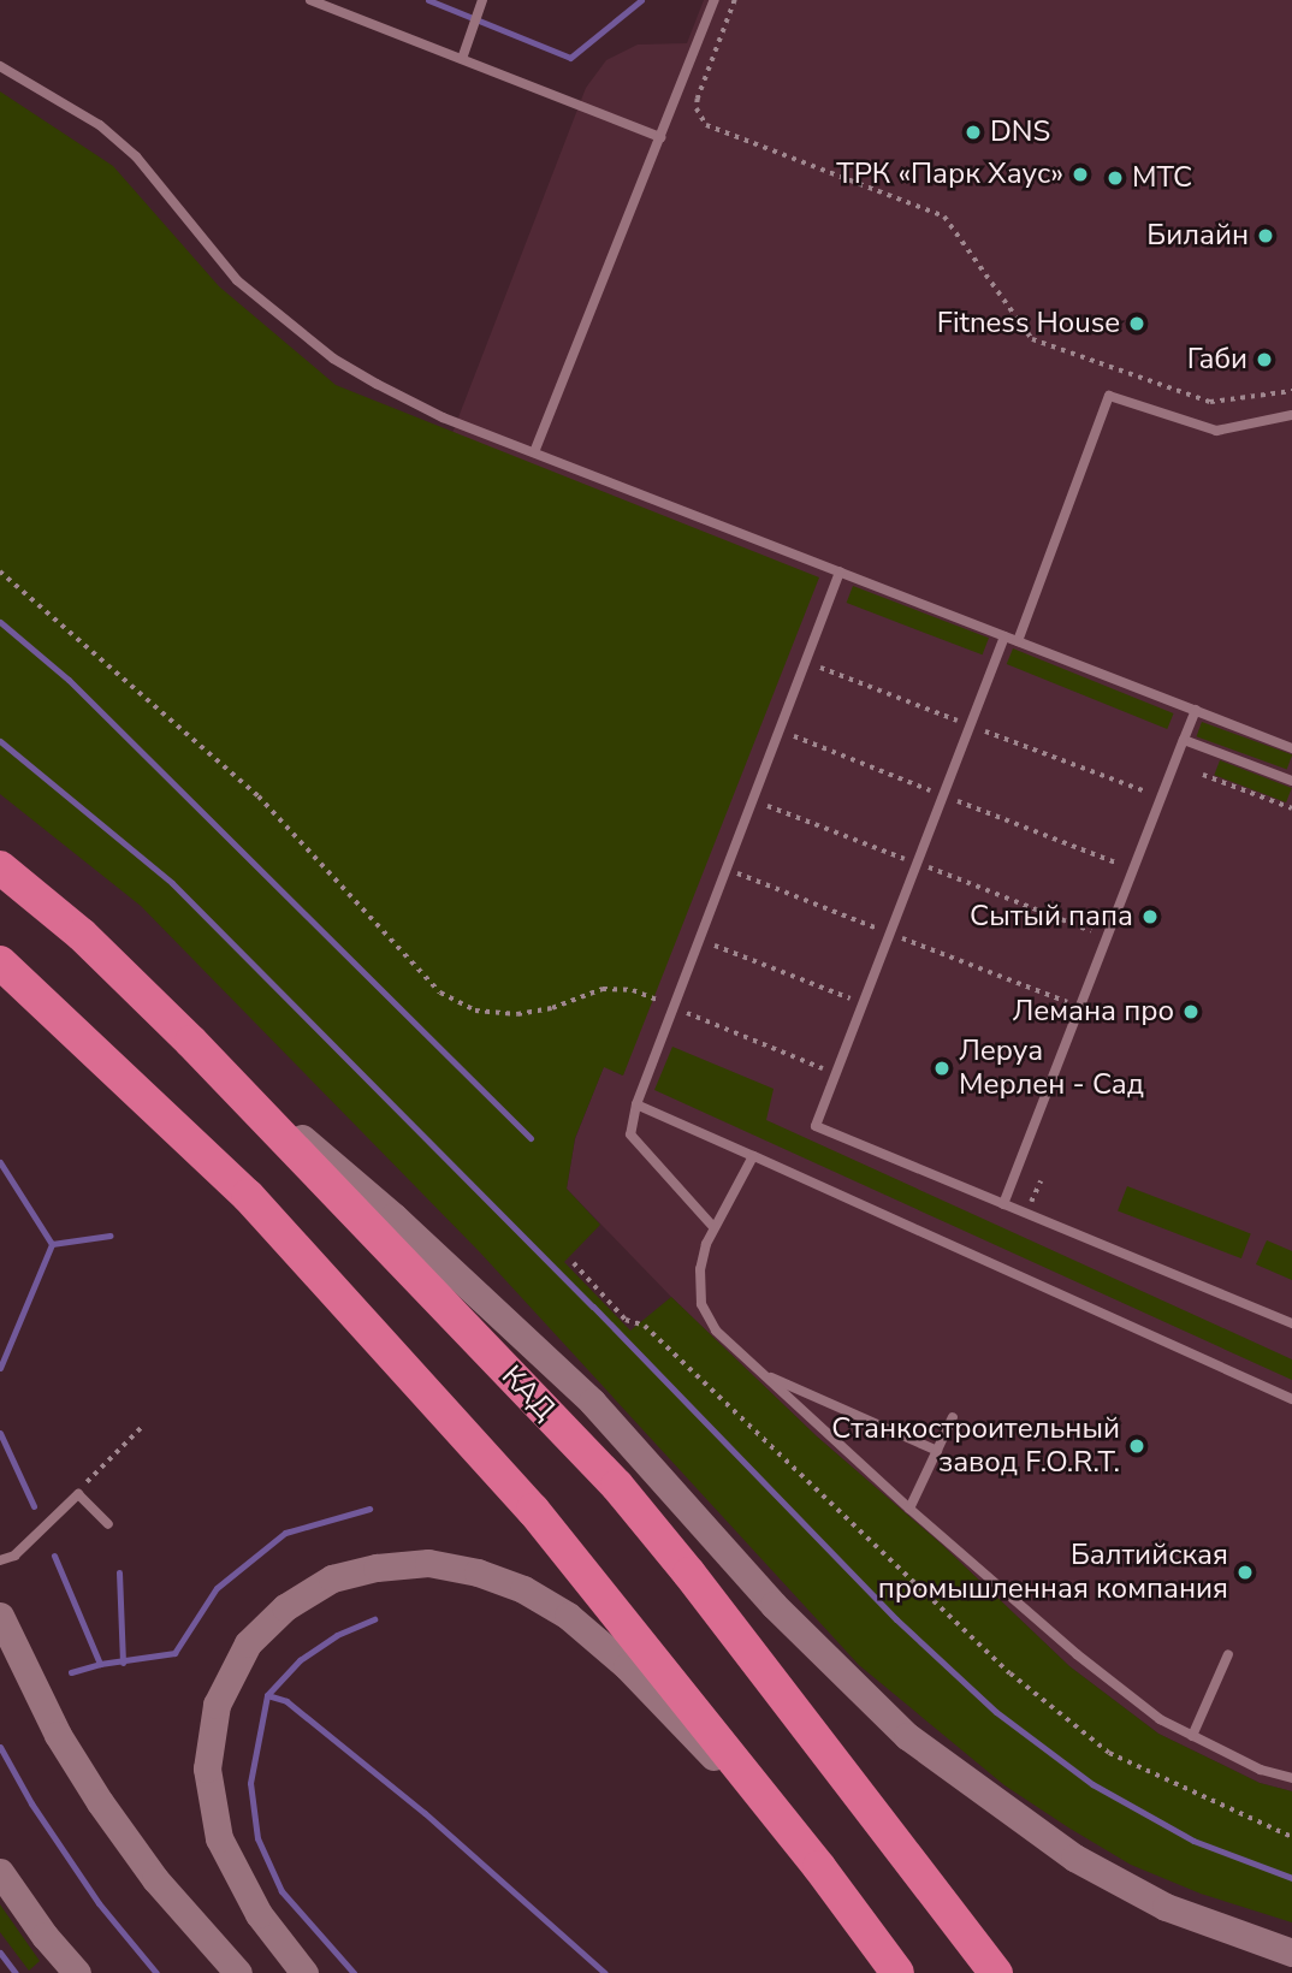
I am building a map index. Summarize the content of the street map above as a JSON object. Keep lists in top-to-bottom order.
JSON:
{
  "streets": {
    "highway": ["КАД"]
  },
  "places": [
    "DNS",
    "ТРК «Парк Хаус»",
    "МТС",
    "Билайн",
    "Fitness House",
    "Габи",
    "Сытый папа",
    "Лемана про",
    "Леруа Мерлен - Сад",
    "Станкостроительный завод F.O.R.T.",
    "Балтийская промышленная компания"
  ]
}
